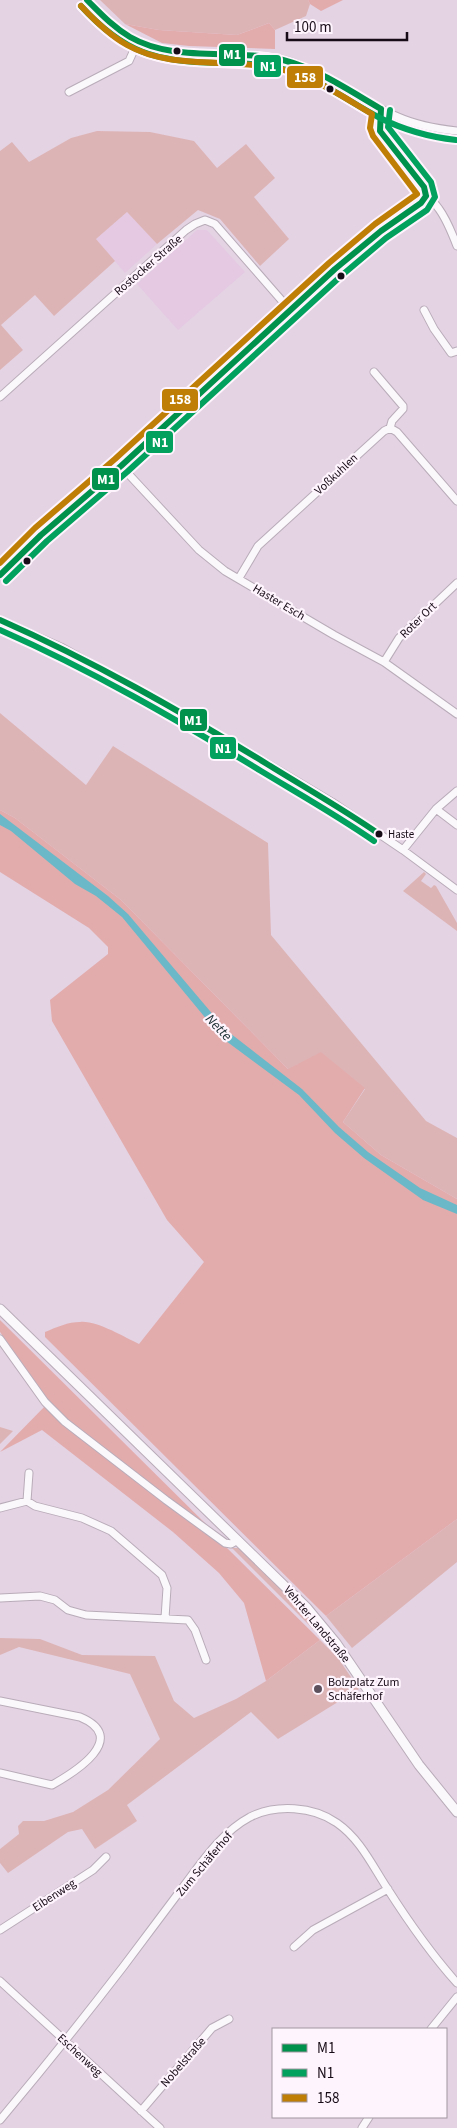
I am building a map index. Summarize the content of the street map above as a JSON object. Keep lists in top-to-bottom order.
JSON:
{
  "streets": {
    "main road": ["Vehrter Landstraße"],
    "street": [
      "Rostocker Straße",
      "Voßkuhlen",
      "Haster Esch",
      "Roter Ort",
      "Zum Schäferhof",
      "Eibenweg",
      "Eschenweg",
      "Nobelstraße"
    ]
  },
  "crossings": [
    ["Voßkuhlen", "Haster Esch"],
    ["Haster Esch", "Roter Ort"],
    ["Zum Schäferhof", "Eschenweg"],
    ["Eschenweg", "Nobelstraße"]
  ],
  "water": ["Nette"],
  "places": ["Haste", "Bolzplatz Zum Schäferhof"],
  "lines": ["transit line M1", "transit line N1", "transit line 158"],
  "legend": ["M1", "N1", "158"],
  "scale_bar": "100 m"
}
